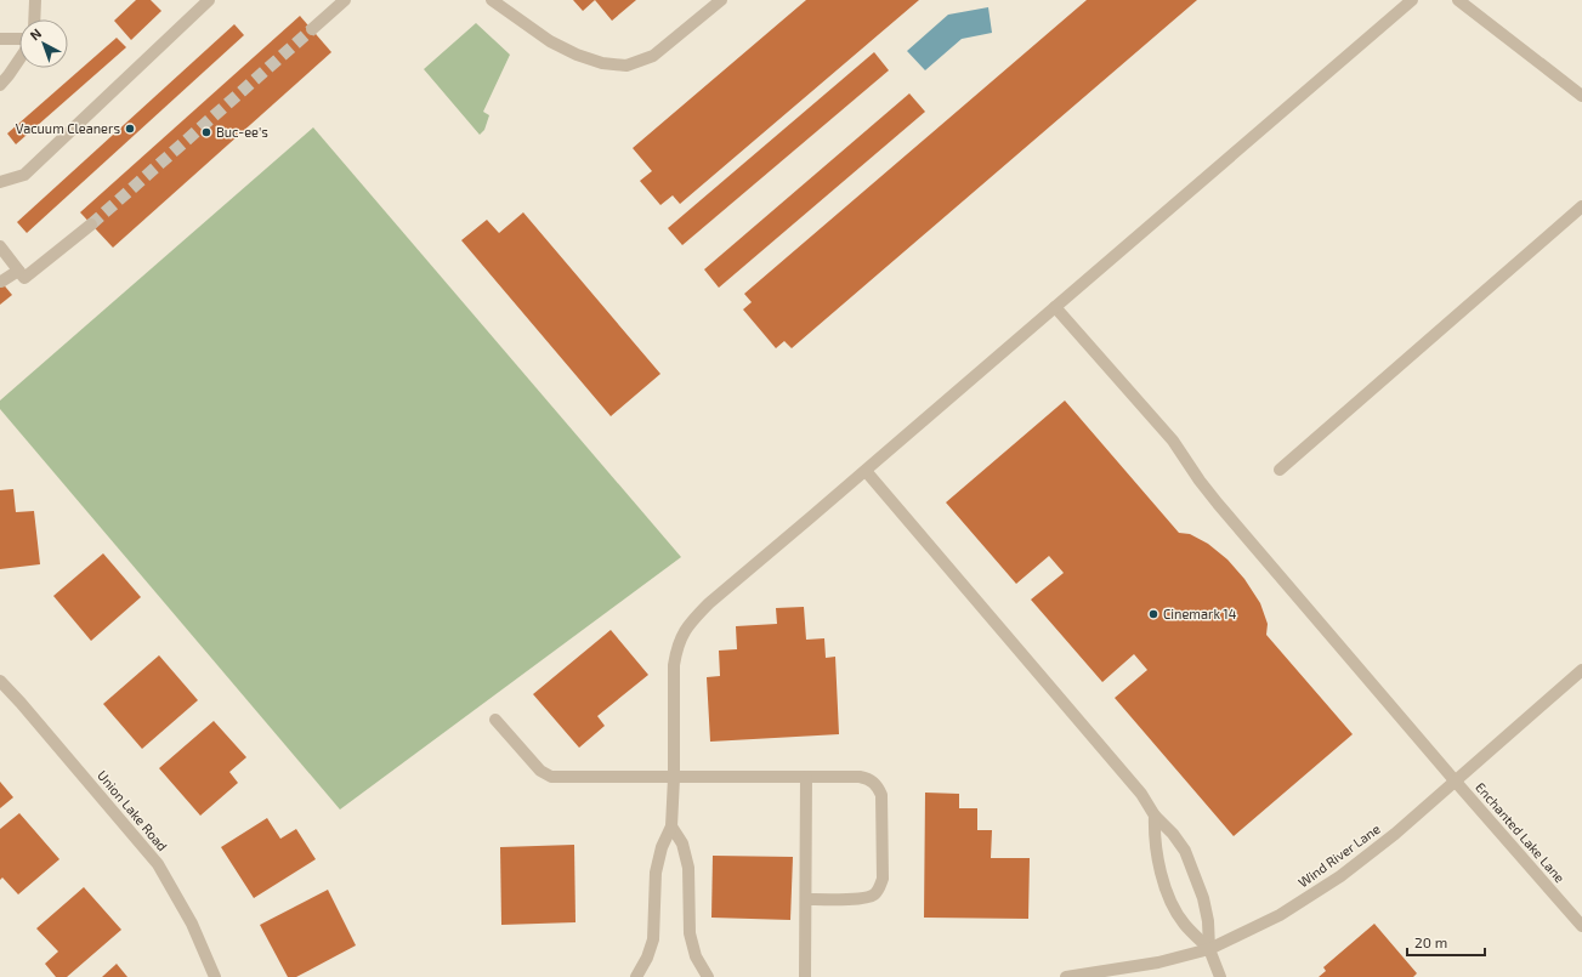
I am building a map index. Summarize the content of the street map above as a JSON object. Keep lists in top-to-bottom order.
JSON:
{
  "streets": {
    "street": ["Union Lake Road", "Enchanted Lake Lane", "Wind River Lane"]
  },
  "crossings": [
    ["Enchanted Lake Lane", "Wind River Lane"]
  ],
  "places": ["Vacuum Cleaners", "Buc-ee's", "Cinemark 14"],
  "scale_bar": "20 m",
  "north": "top left"
}
